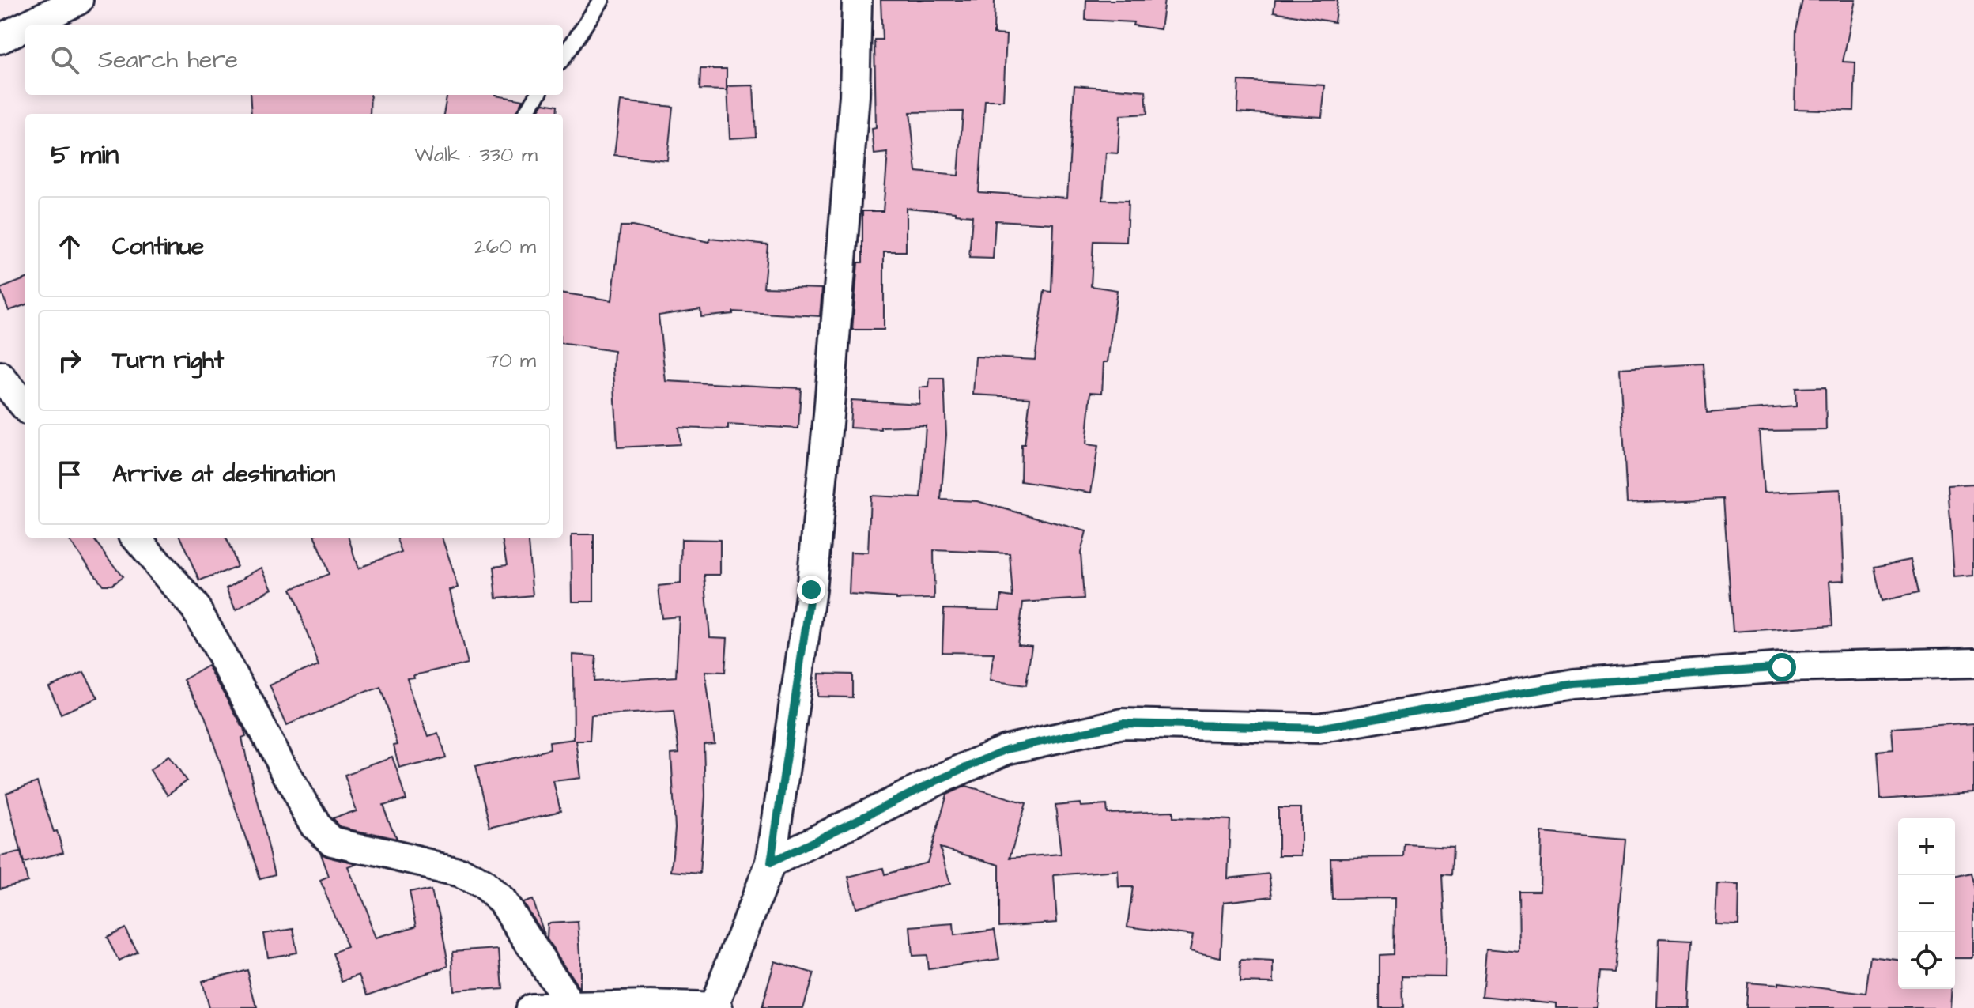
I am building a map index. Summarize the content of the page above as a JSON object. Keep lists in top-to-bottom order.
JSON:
{
  "page": {
    "search": "Search here",
    "heading": ["5 min", "Walk · 330 m"],
    "list": [
      ["Continue", "260 m"],
      ["Turn right", "70 m"],
      "Arrive at destination"
    ],
    "map_buttons": ["+", "−"]
  }
}
